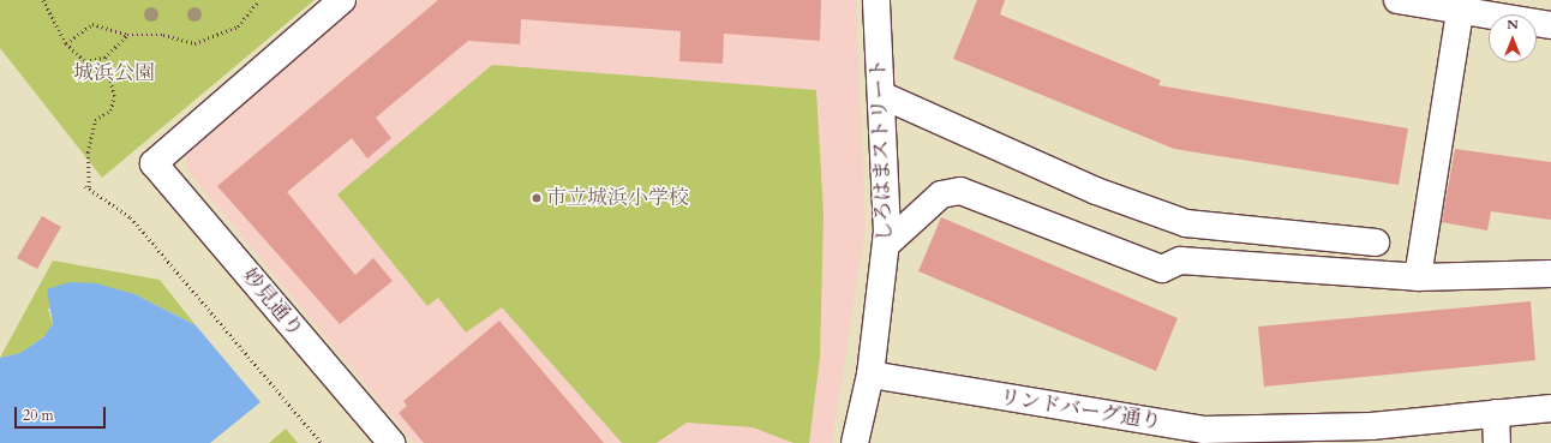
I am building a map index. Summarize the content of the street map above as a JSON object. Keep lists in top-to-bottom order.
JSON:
{
  "streets": {
    "street": ["しろはまストリート", "妙見通り", "リンドバーグ通り"]
  },
  "crossings": [
    ["しろはまストリート", "リンドバーグ通り"]
  ],
  "parks": ["城浜公園"],
  "places": ["市立城浜小学校"],
  "scale_bar": "20 m",
  "north": "top"
}
